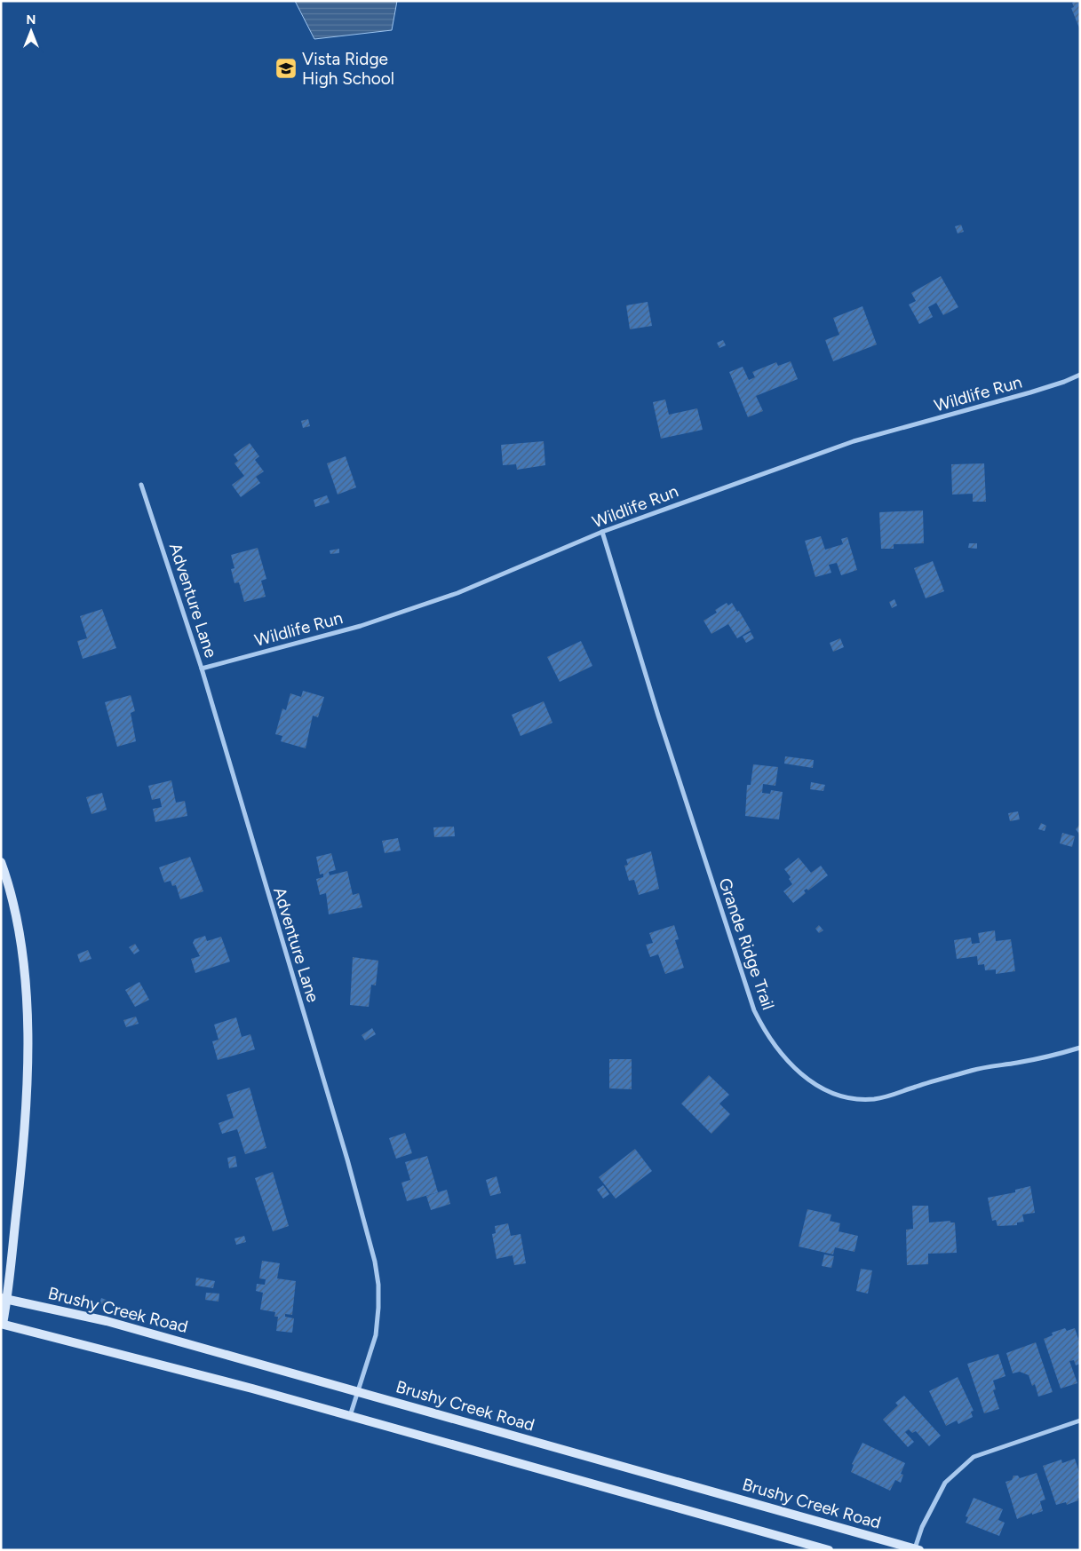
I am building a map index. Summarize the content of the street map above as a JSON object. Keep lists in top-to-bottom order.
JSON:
{
  "streets": {
    "main road": ["Brushy Creek Road"],
    "street": ["Wildlife Run", "Adventure Lane", "Grande Ridge Trail"]
  },
  "crossings": [
    ["Wildlife Run", "Adventure Lane"],
    ["Wildlife Run", "Grande Ridge Trail"],
    ["Adventure Lane", "Brushy Creek Road"]
  ],
  "places": {
    "school or university": ["Vista Ridge High School"]
  },
  "north": "top"
}
